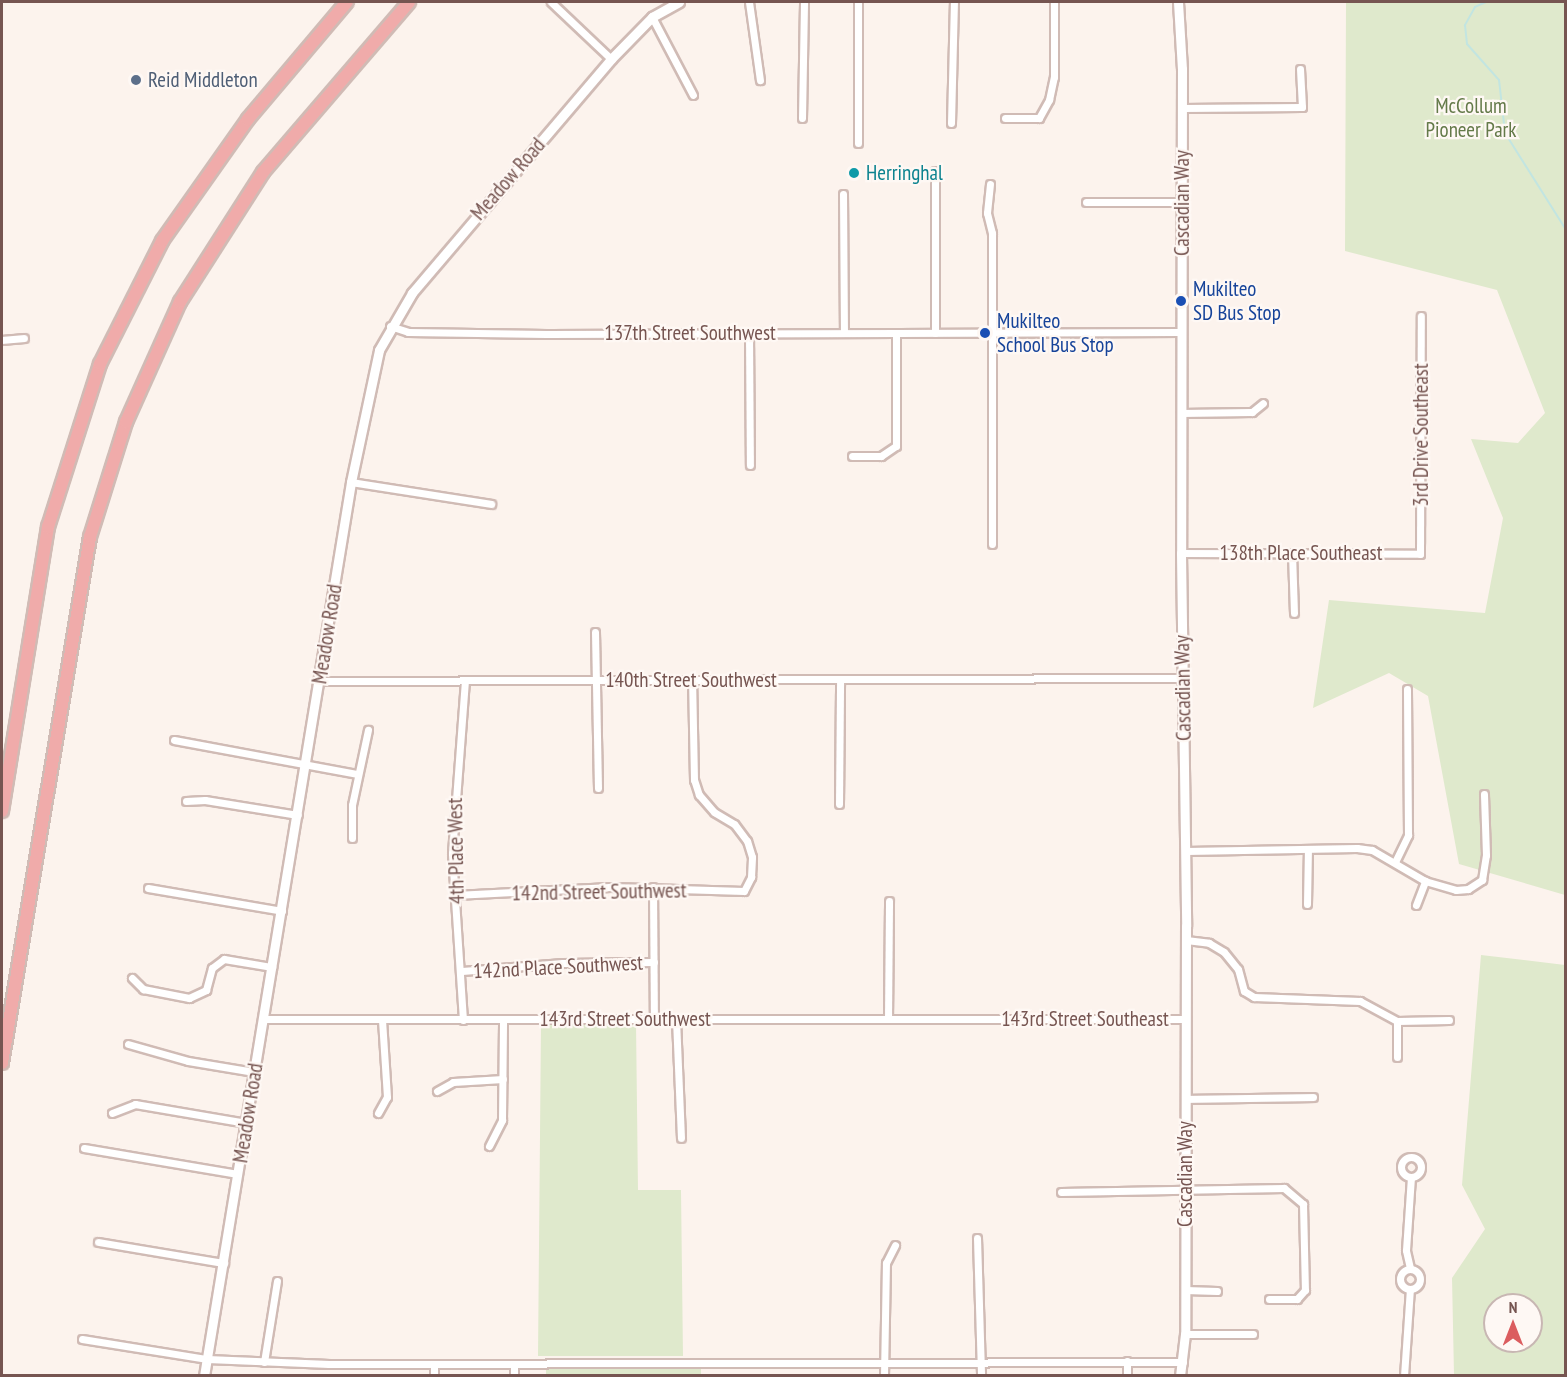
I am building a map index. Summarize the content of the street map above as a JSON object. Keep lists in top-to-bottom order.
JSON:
{
  "streets": {
    "street": [
      "Meadow Road",
      "Cascadian Way",
      "137th Street Southwest",
      "3rd Drive Southeast",
      "138th Place Southeast",
      "140th Street Southwest",
      "4th Place West",
      "142nd Street Southwest",
      "142nd Place Southwest",
      "143rd Street Southwest",
      "143rd Street Southeast"
    ]
  },
  "crossings": [
    ["Meadow Road", "137th Street Southwest"],
    ["Meadow Road", "140th Street Southwest"],
    ["Meadow Road", "143rd Street Southwest"],
    ["Cascadian Way", "137th Street Southwest"],
    ["Cascadian Way", "138th Place Southeast"],
    ["Cascadian Way", "140th Street Southwest"],
    ["Cascadian Way", "143rd Street Southeast"],
    ["3rd Drive Southeast", "138th Place Southeast"],
    ["140th Street Southwest", "4th Place West"],
    ["140th Street Southwest", "142nd Street Southwest"],
    ["4th Place West", "142nd Street Southwest"],
    ["4th Place West", "142nd Place Southwest"],
    ["4th Place West", "143rd Street Southwest"],
    ["143rd Street Southwest", "143rd Street Southeast"]
  ],
  "parks": ["McCollum Pioneer Park"],
  "places": [
    "Reid Middleton",
    "Herringhal",
    "Mukilteo SD Bus Stop",
    "Mukilteo School Bus Stop"
  ],
  "north": "top"
}
